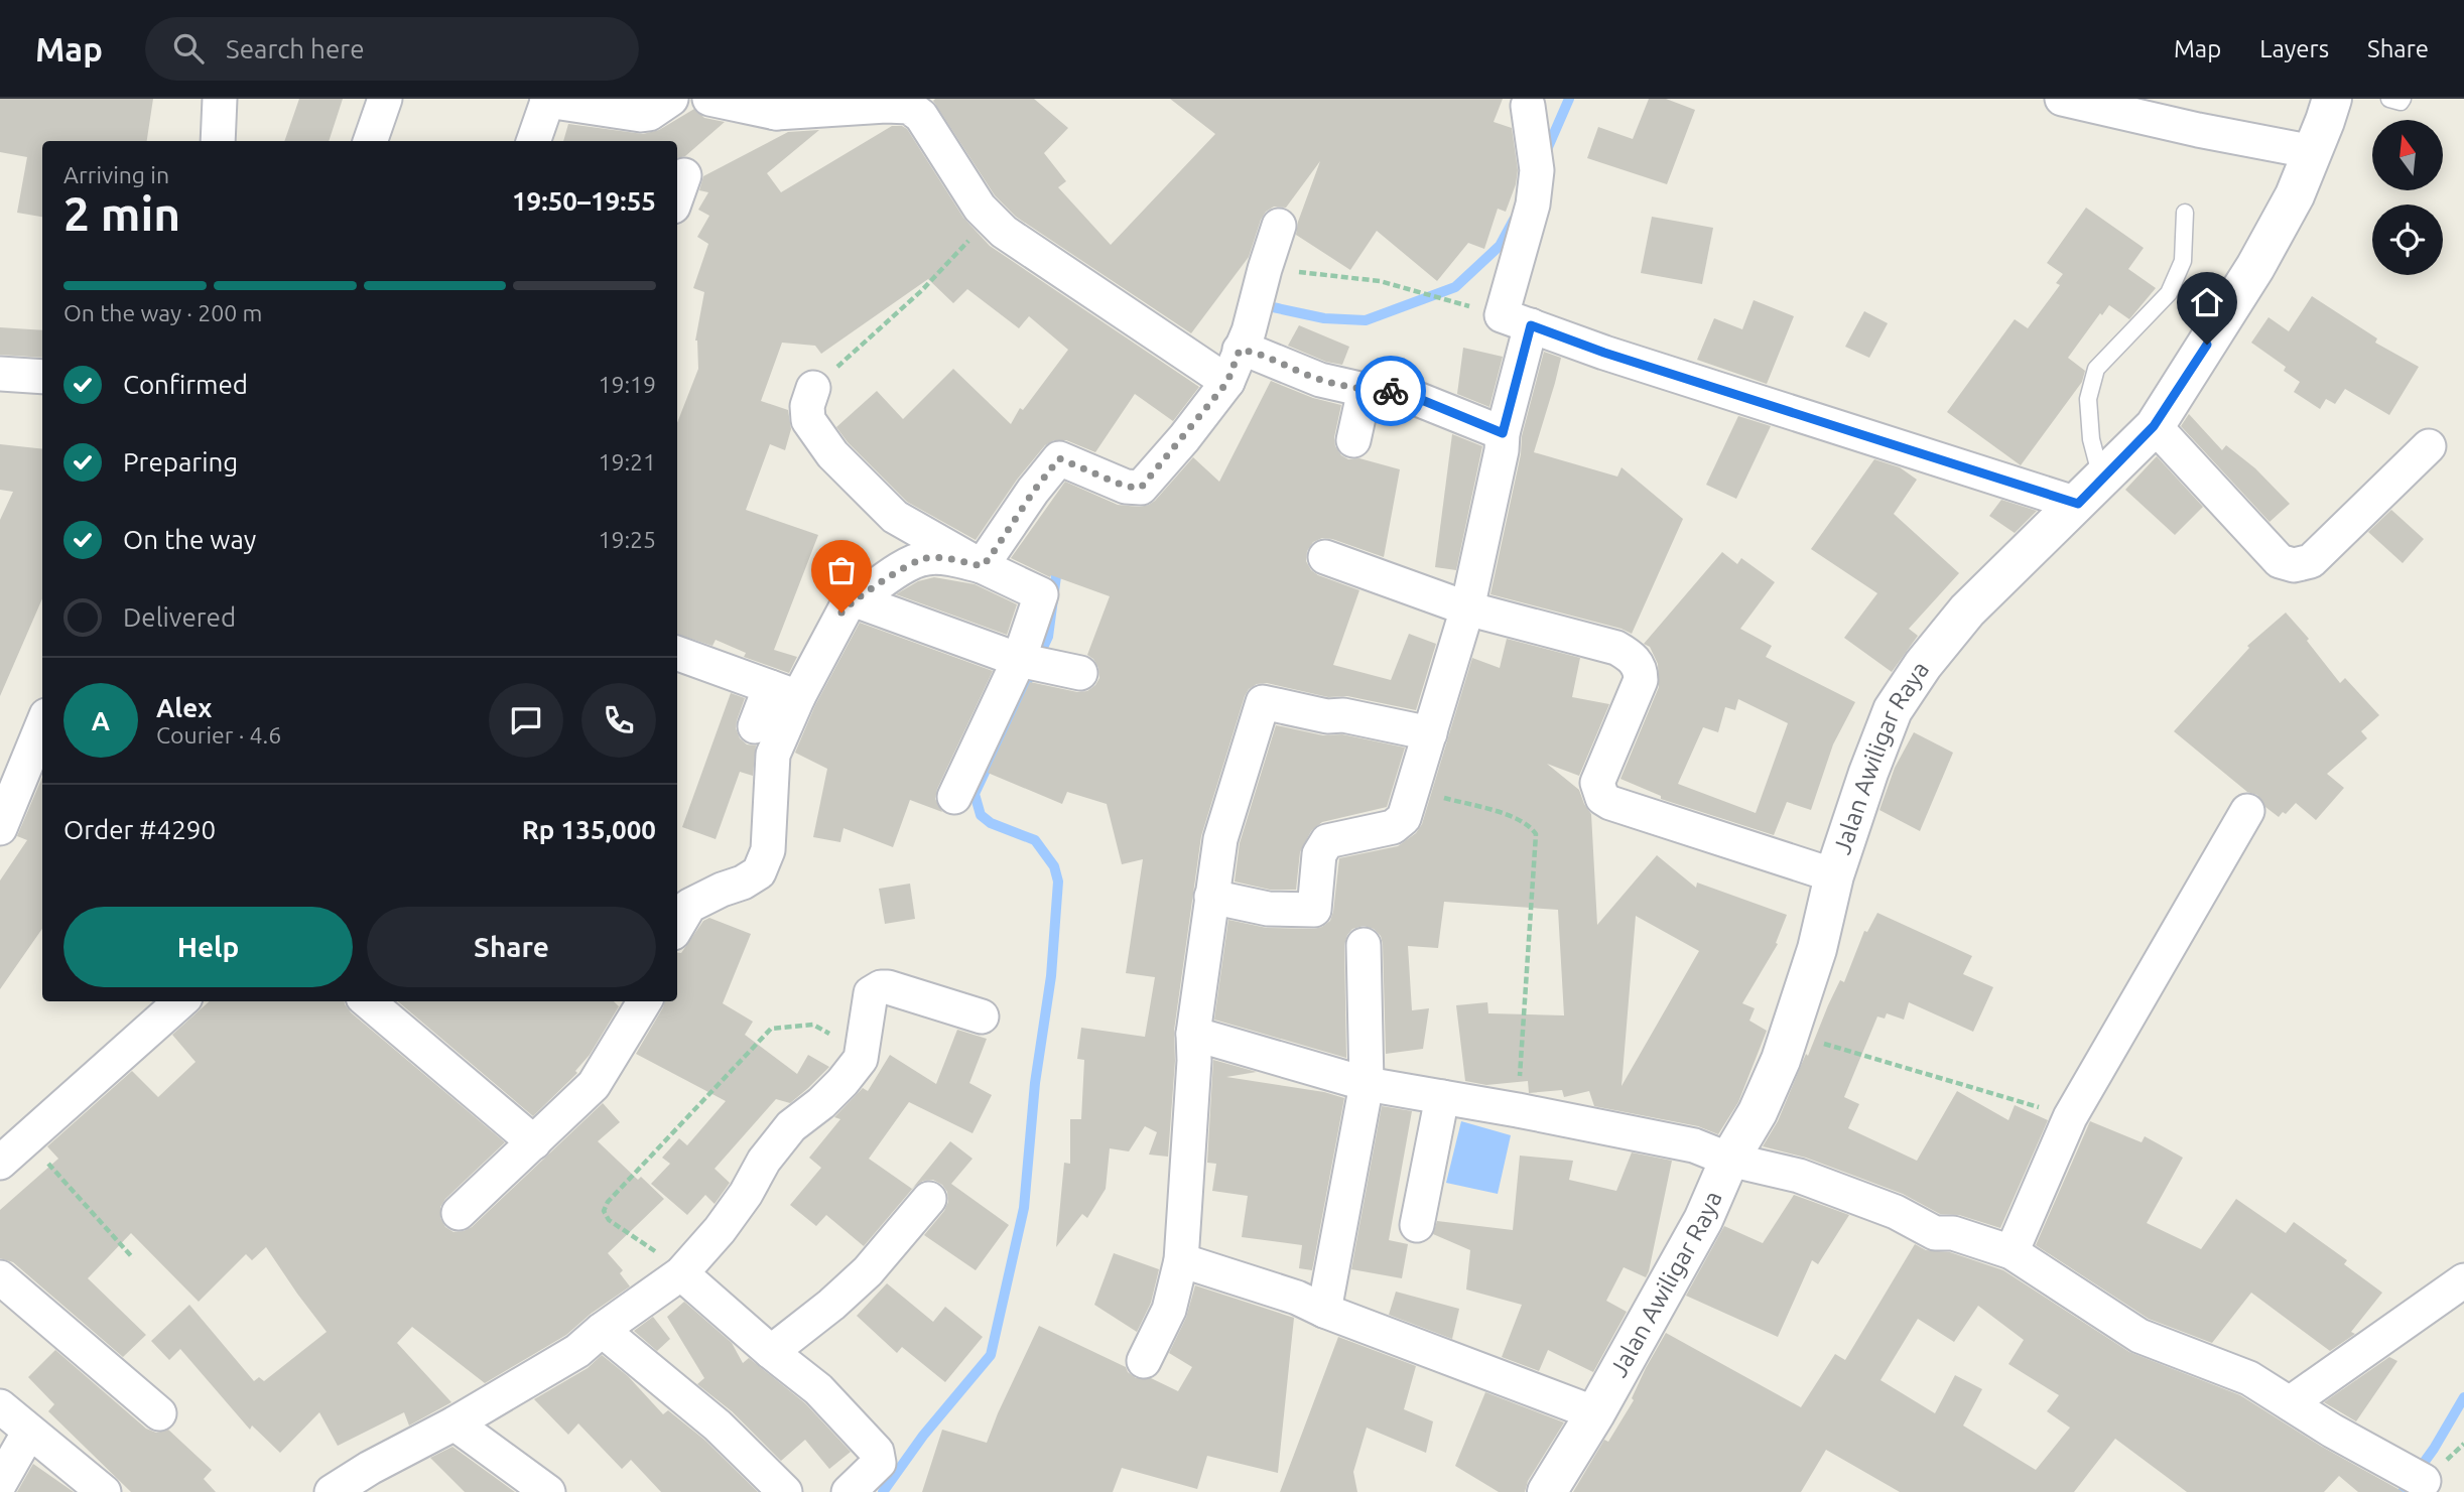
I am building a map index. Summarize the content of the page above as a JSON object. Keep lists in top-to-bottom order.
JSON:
{
  "streets": {
    "street": ["Jalan Awiligar Raya"]
  },
  "north": "top",
  "page": {
    "header": "Map",
    "search": "Search here",
    "nav": ["Map", "Layers", "Share"],
    "heading": ["2 min", "Arriving in", "19:50–19:55"],
    "panel": [
      "Alex",
      "Courier · 4.6",
      "Order #4290",
      "Rp 135,000"
    ],
    "bar": "On the way · 200 m",
    "list": [
      ["Confirmed", "19:19"],
      ["Preparing", "19:21"],
      ["On the way", "19:25"],
      "Delivered"
    ],
    "round": "A",
    "buttons": ["Help", "Share"]
  }
}
